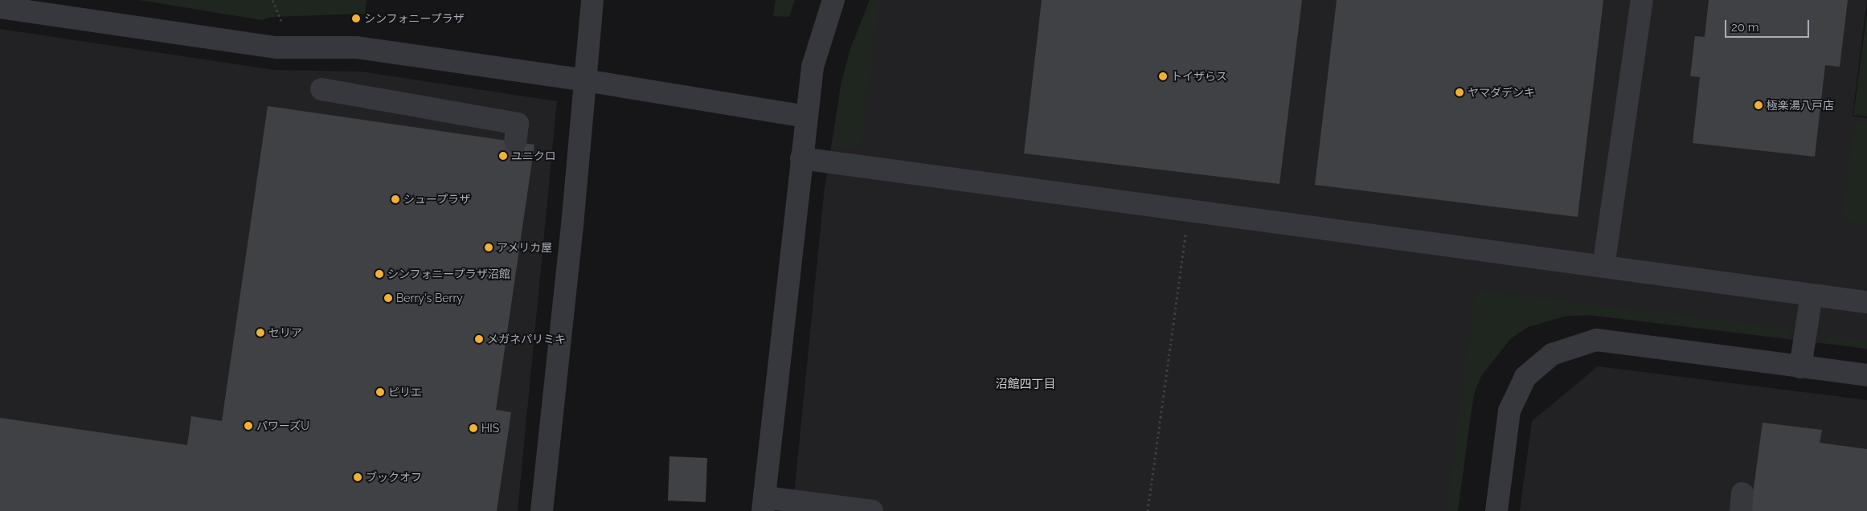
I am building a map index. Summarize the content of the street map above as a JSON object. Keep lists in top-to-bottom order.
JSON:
{
  "districts": ["沼館四丁目"],
  "places": [
    "シンフォニープラザ",
    "トイザらス",
    "ヤマダデンキ",
    "極楽湯八戸店",
    "ユニクロ",
    "シュープラザ",
    "アメリカ屋",
    "シンフォニープラザ沼館",
    "Berry's Berry",
    "セリア",
    "メガネパリミキ",
    "ピリエ",
    "パワーズU",
    "HIS",
    "ブックオフ"
  ],
  "scale_bar": "20 m"
}
